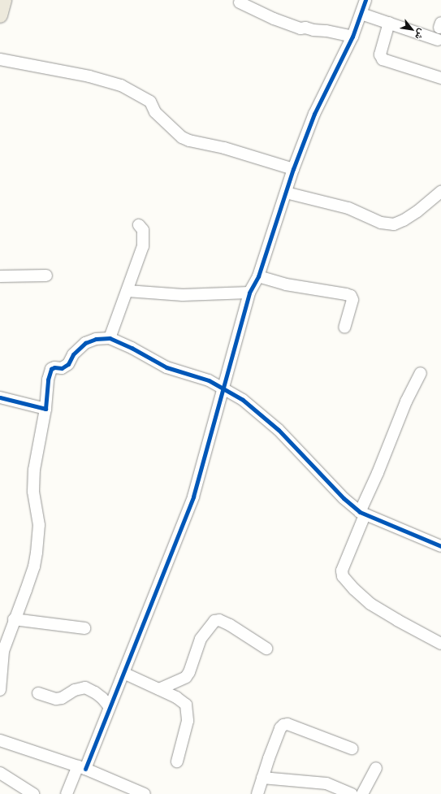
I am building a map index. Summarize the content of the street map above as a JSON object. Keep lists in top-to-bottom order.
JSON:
{
  "north": "bottom right"
}
